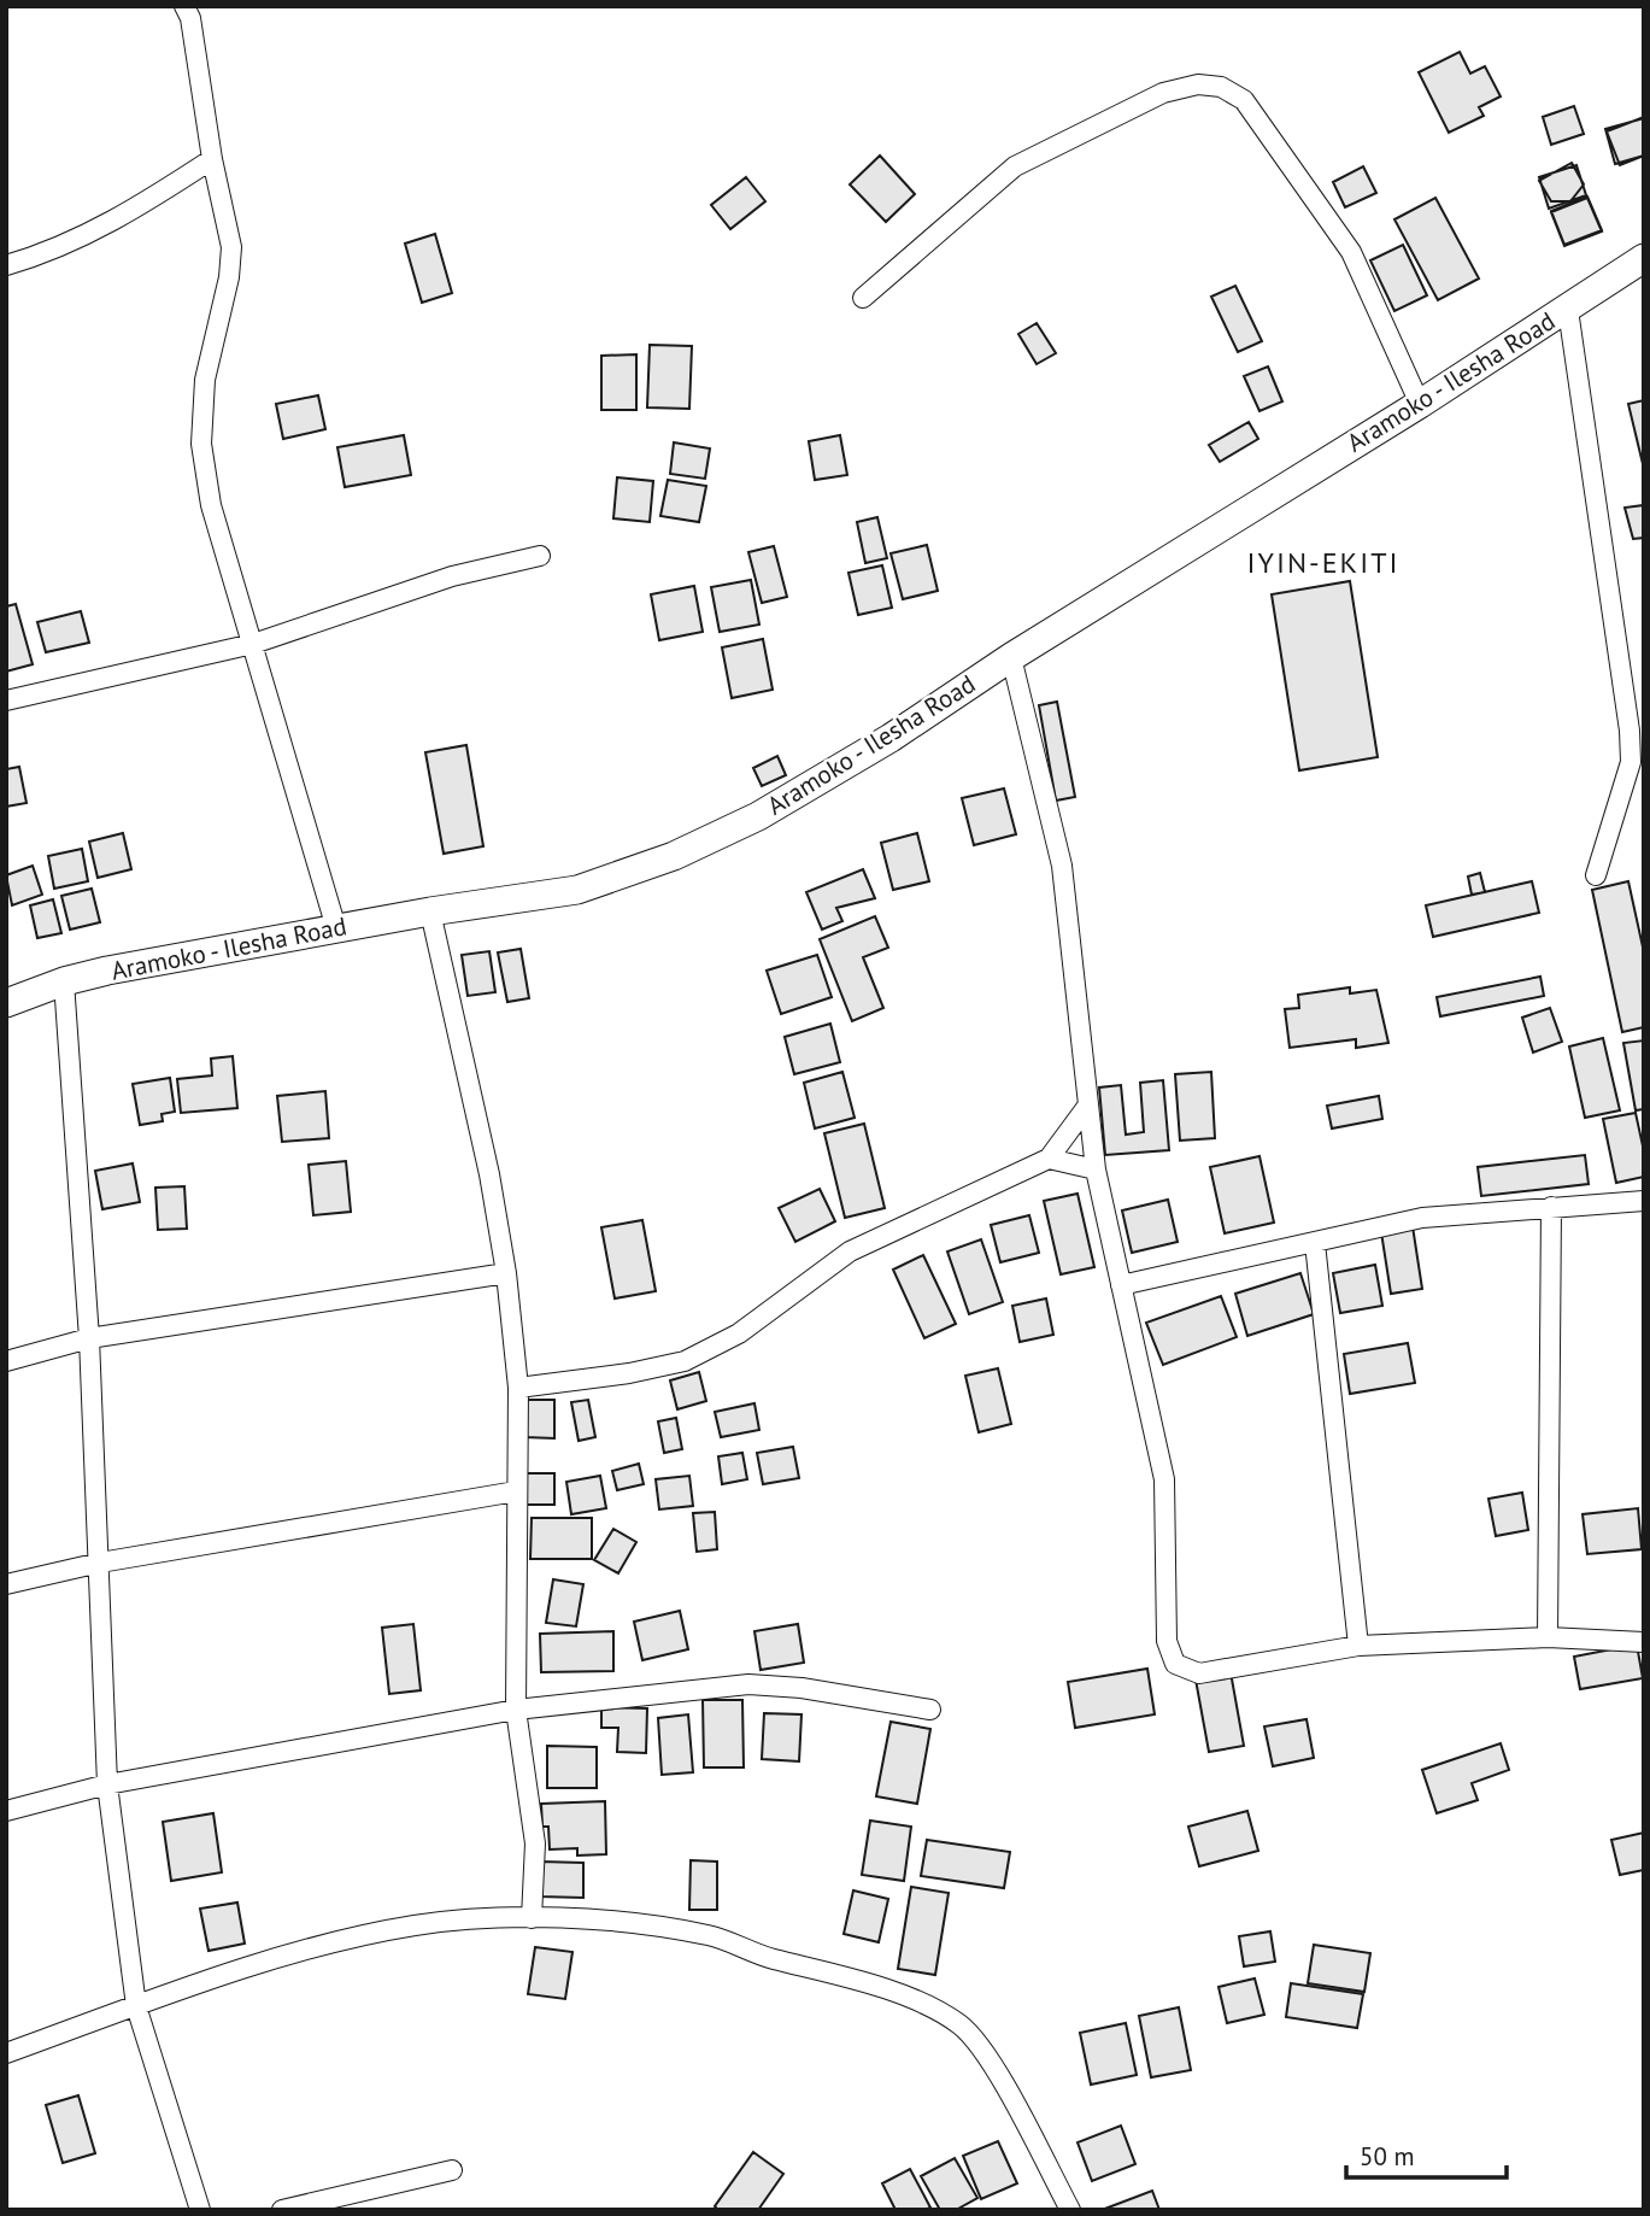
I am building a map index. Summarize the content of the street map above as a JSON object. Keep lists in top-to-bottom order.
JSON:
{
  "streets": {
    "main road": ["Aramoko - Ilesha Road"]
  },
  "districts": ["IYIN-EKITI"],
  "scale_bar": "50 m"
}
